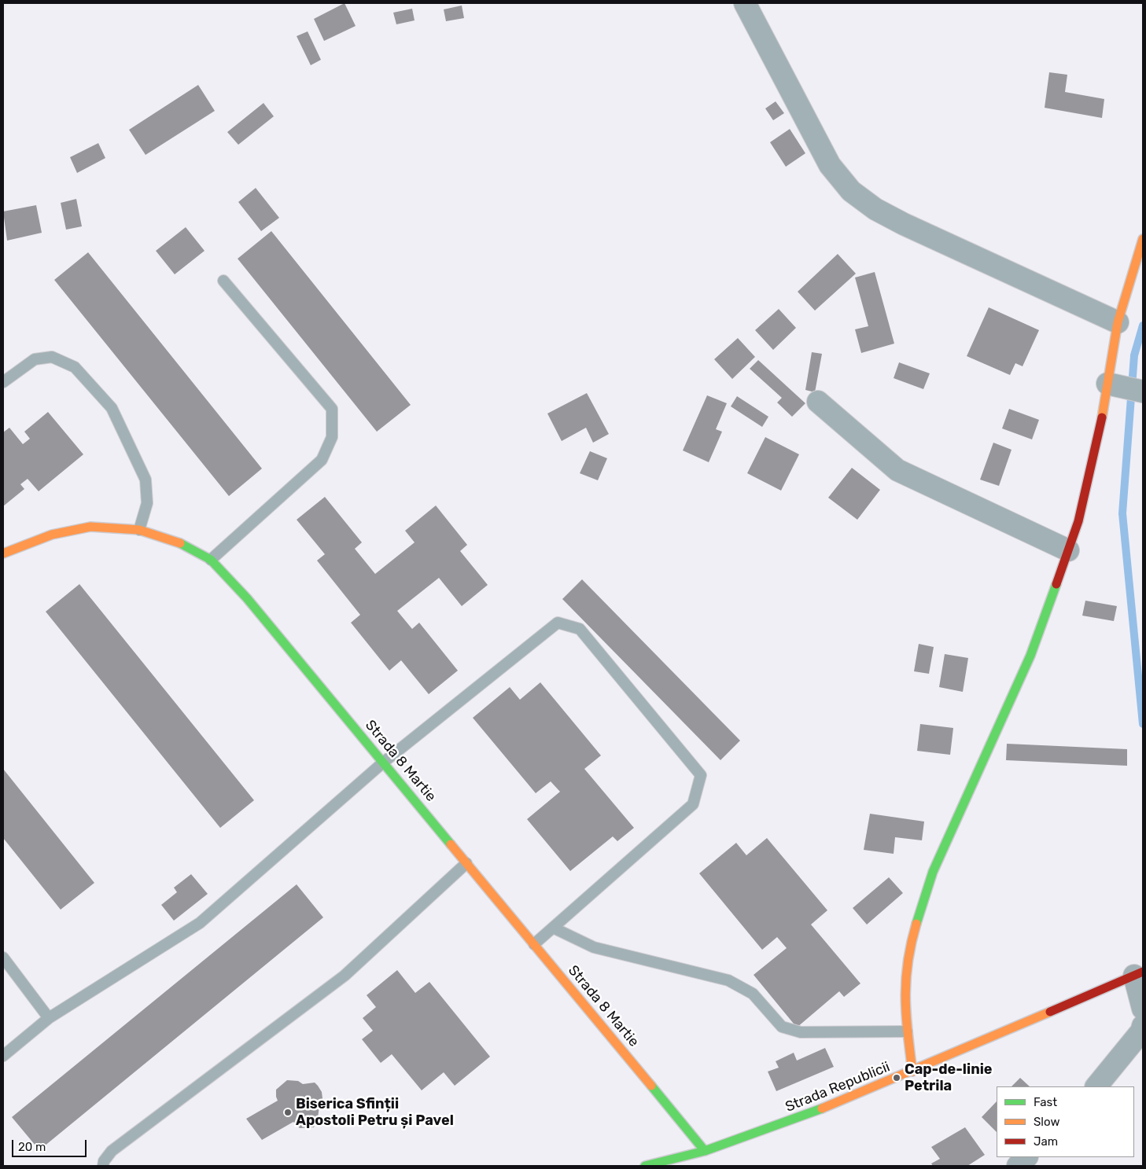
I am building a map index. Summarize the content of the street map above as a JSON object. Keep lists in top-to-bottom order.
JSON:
{
  "streets": {
    "street": ["Strada 8 Martie", "Strada Republicii"]
  },
  "crossings": [
    ["Strada 8 Martie", "Strada Republicii"]
  ],
  "places": ["Cap-de-linie Petrila", "Biserica Sfinții Apostoli Petru și Pavel"],
  "legend": ["Fast", "Slow", "Jam"],
  "scale_bar": "20 m"
}
